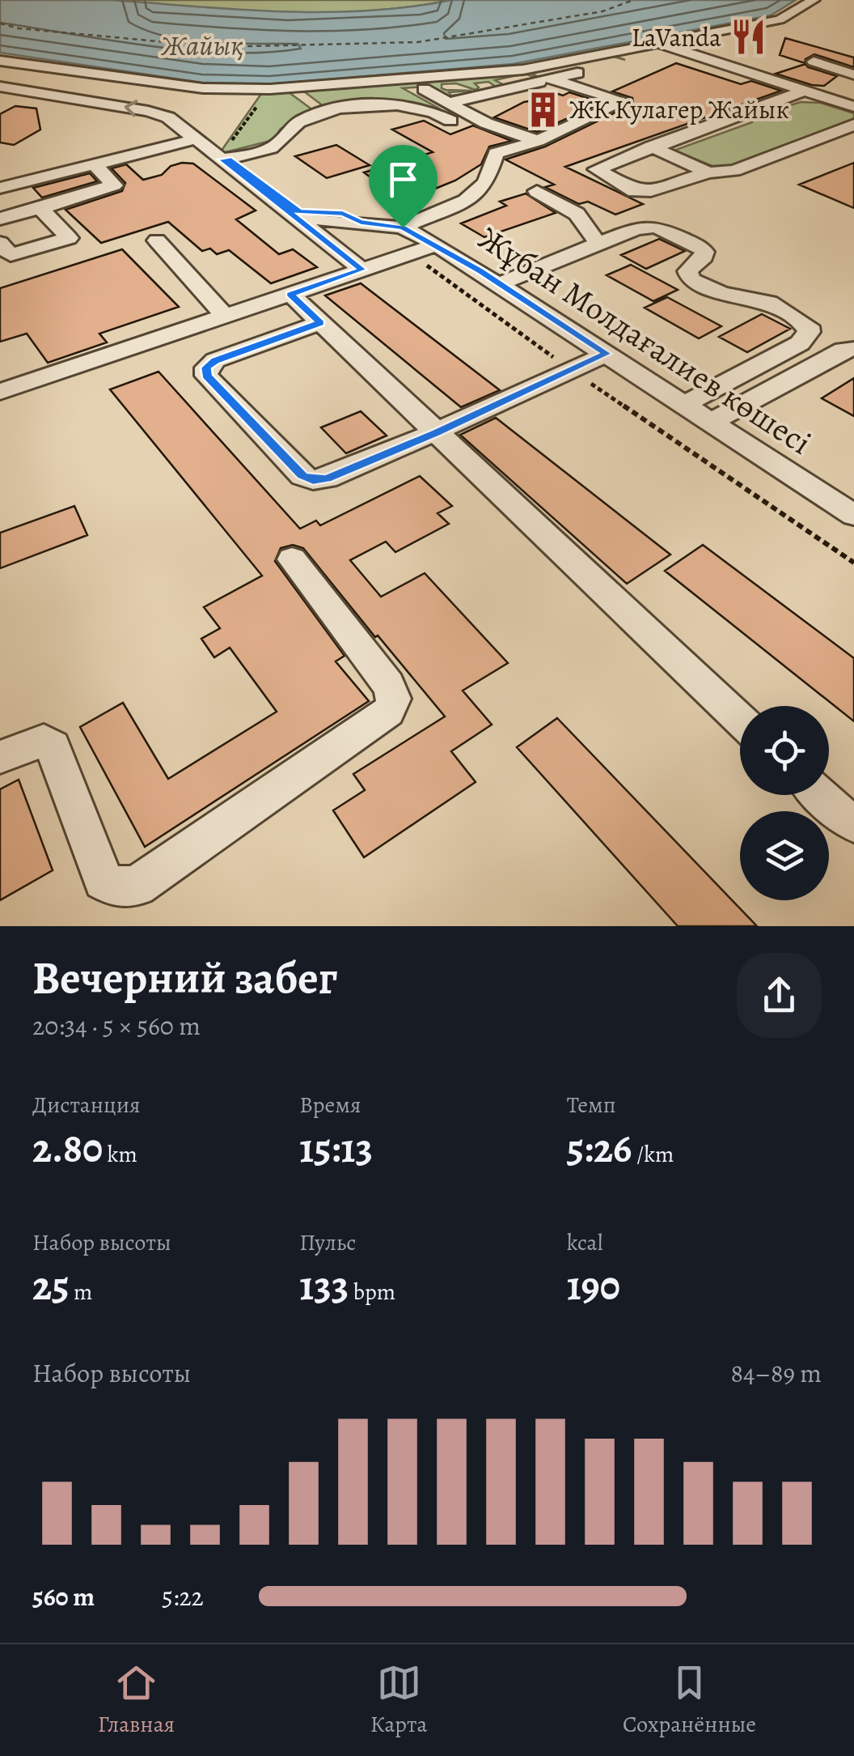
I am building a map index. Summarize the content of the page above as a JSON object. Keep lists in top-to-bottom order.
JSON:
{
  "streets": {
    "street": ["Жұбан Молдағалиев көшесі"]
  },
  "water": ["Жайық"],
  "places": {
    "restaurant": ["LaVanda"],
    "building": ["ЖК Кулагер Жайык"]
  },
  "page": {
    "heading": ["Вечерний забег", "20:34 · 5 × 560 m"],
    "stats": [
      ["Дистанция", "2.80 km"],
      ["Время", "15:13"],
      ["Темп", "5:26 /km"],
      ["Набор высоты", "25 m"],
      ["Пульс", "133 bpm"],
      ["kcal", "190"]
    ],
    "chart": ["Набор высоты", "84–89 m"],
    "list": [
      {
        "name": "560 m",
        "note": "5:22"
      }
    ],
    "tabs": ["Главная", "Карта", "Сохранённые"]
  }
}
